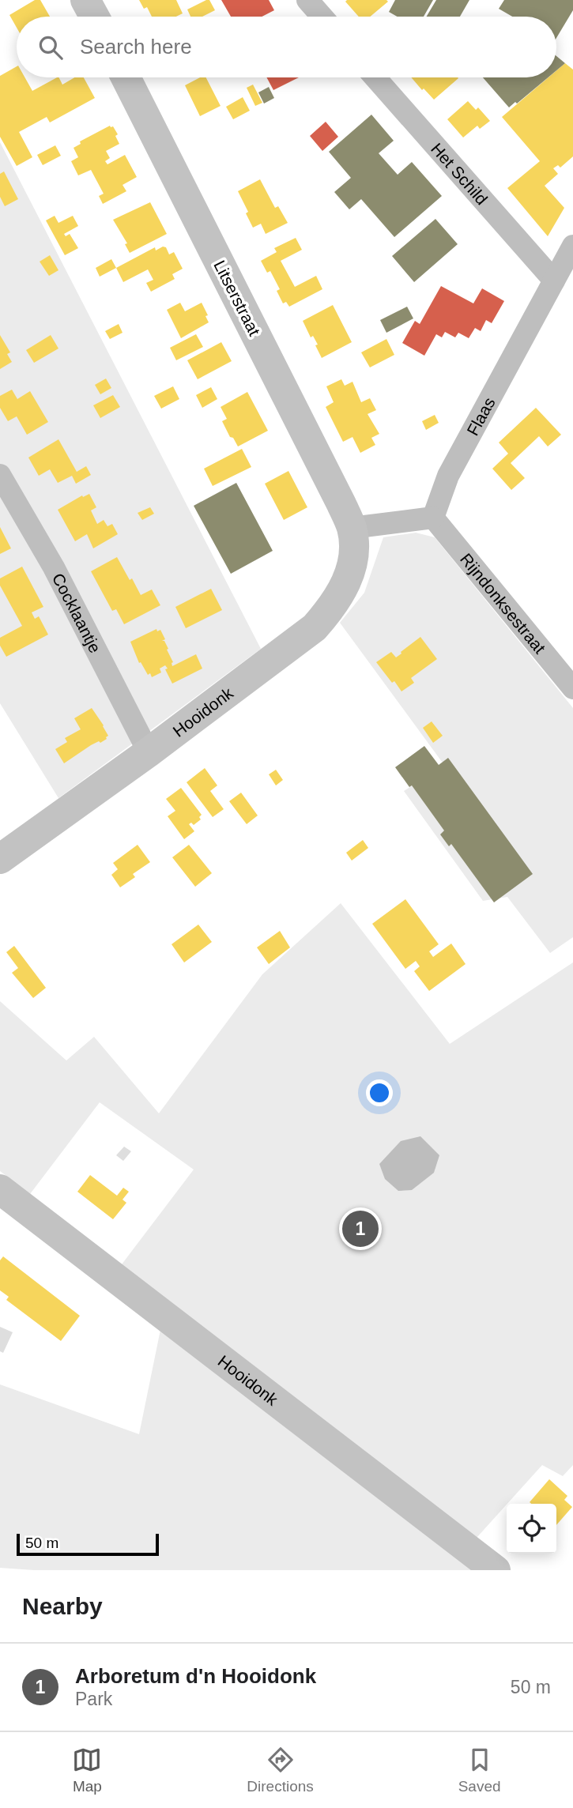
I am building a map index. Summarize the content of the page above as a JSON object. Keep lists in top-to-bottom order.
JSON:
{
  "streets": {
    "street": [
      "Het Schild",
      "Litserstraat",
      "Flaas",
      "Rijndonksestraat",
      "Cocklaantje",
      "Hooidonk"
    ]
  },
  "crossings": [
    ["Het Schild", "Flaas"],
    ["Litserstraat", "Hooidonk"],
    ["Flaas", "Rijndonksestraat"],
    ["Cocklaantje", "Hooidonk"]
  ],
  "scale_bar": "50 m",
  "page": {
    "search": "Search here",
    "pins": "1",
    "scale": "50 m",
    "heading": "Nearby",
    "list": [
      {
        "mark": "1",
        "name": "Arboretum d'n Hooidonk",
        "note": "Park",
        "value": "50 m"
      }
    ],
    "nav": ["Map", "Directions", "Saved"]
  }
}
